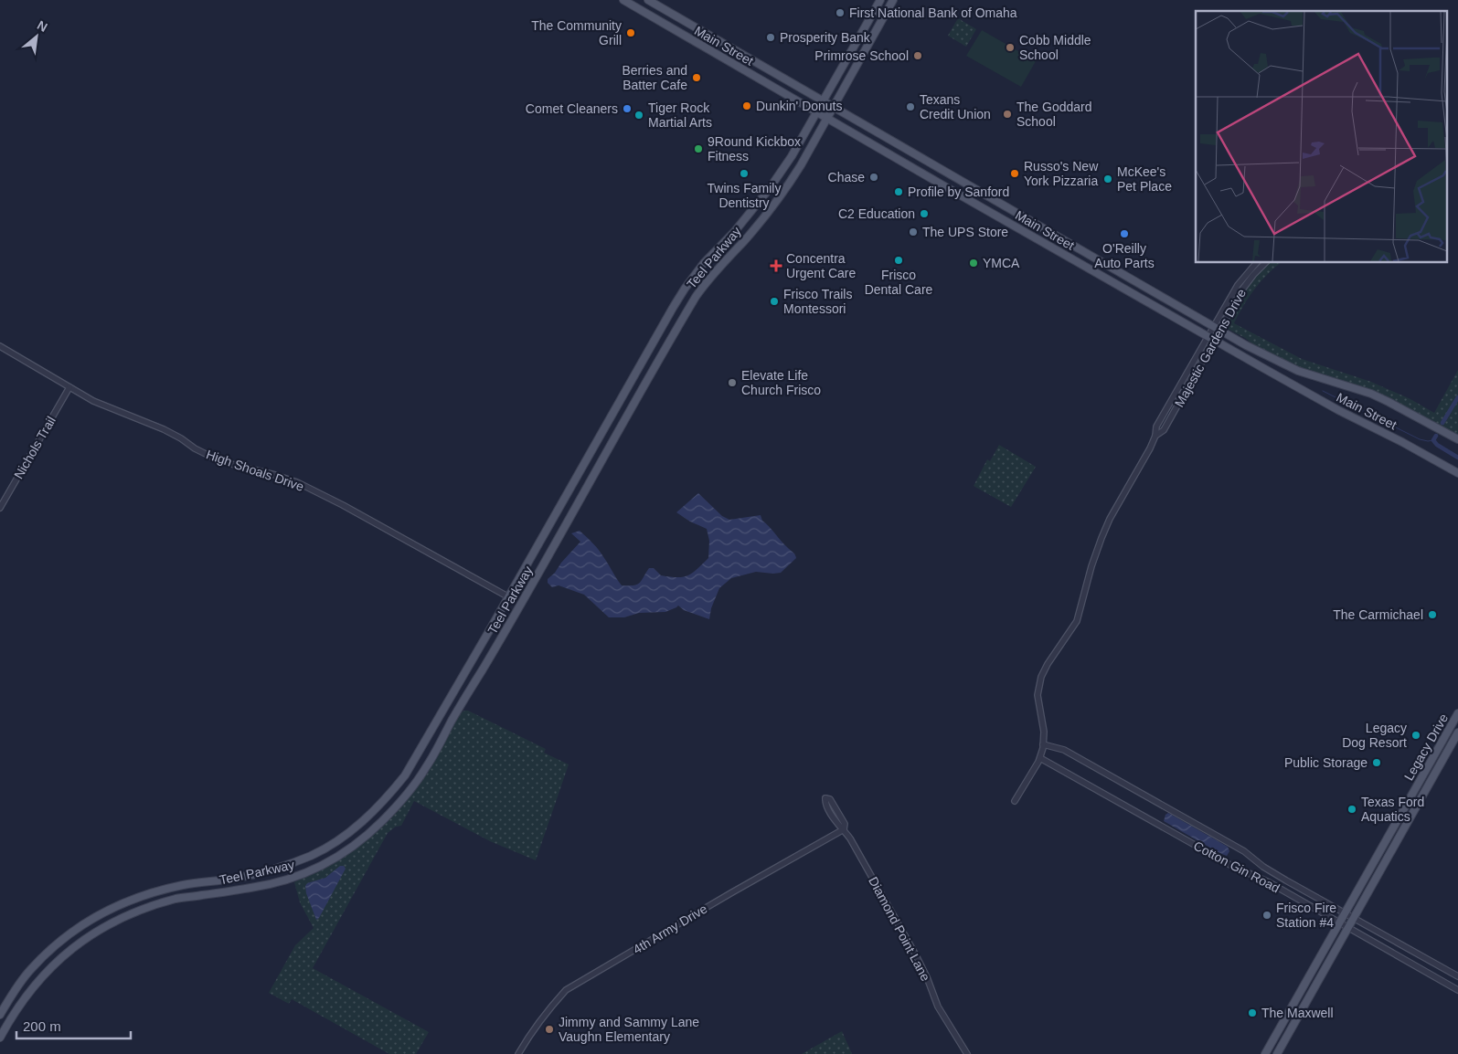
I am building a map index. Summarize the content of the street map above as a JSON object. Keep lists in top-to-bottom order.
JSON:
{
  "streets": {
    "main road": ["Main Street", "Teel Parkway", "Legacy Drive"],
    "street": [
      "Majestic Gardens Drive",
      "Nichols Trail",
      "High Shoals Drive",
      "Cotton Gin Road",
      "4th Army Drive",
      "Diamond Point Lane"
    ]
  },
  "crossings": [
    ["Main Street", "Teel Parkway"],
    ["Main Street", "Majestic Gardens Drive"],
    ["Teel Parkway", "High Shoals Drive"],
    ["Majestic Gardens Drive", "Cotton Gin Road"],
    ["Nichols Trail", "High Shoals Drive"],
    ["Legacy Drive", "Cotton Gin Road"],
    ["4th Army Drive", "Diamond Point Lane"]
  ],
  "places": {
    "other": [
      "First National Bank of Omaha",
      "The Community Grill",
      "Prosperity Bank",
      "Cobb Middle School",
      "Primrose School",
      "Berries and Batter Cafe",
      "Dunkin' Donuts",
      "Texans Credit Union",
      "Comet Cleaners",
      "The Goddard School",
      "Tiger Rock Martial Arts",
      "9Round Kickbox Fitness",
      "Twins Family Dentistry",
      "Russo's New York Pizzaria",
      "Chase",
      "McKee's Pet Place",
      "Profile by Sanford",
      "C2 Education",
      "The UPS Store",
      "O'Reilly Auto Parts",
      "Frisco Dental Care",
      "YMCA",
      "Frisco Trails Montessori",
      "Elevate Life Church Frisco",
      "The Carmichael",
      "Legacy Dog Resort",
      "Public Storage",
      "Texas Ford Aquatics",
      "Frisco Fire Station #4",
      "The Maxwell",
      "Jimmy and Sammy Lane Vaughn Elementary"
    ],
    "health": ["Concentra Urgent Care"]
  },
  "scale_bar": "200 m",
  "north": "top right"
}
